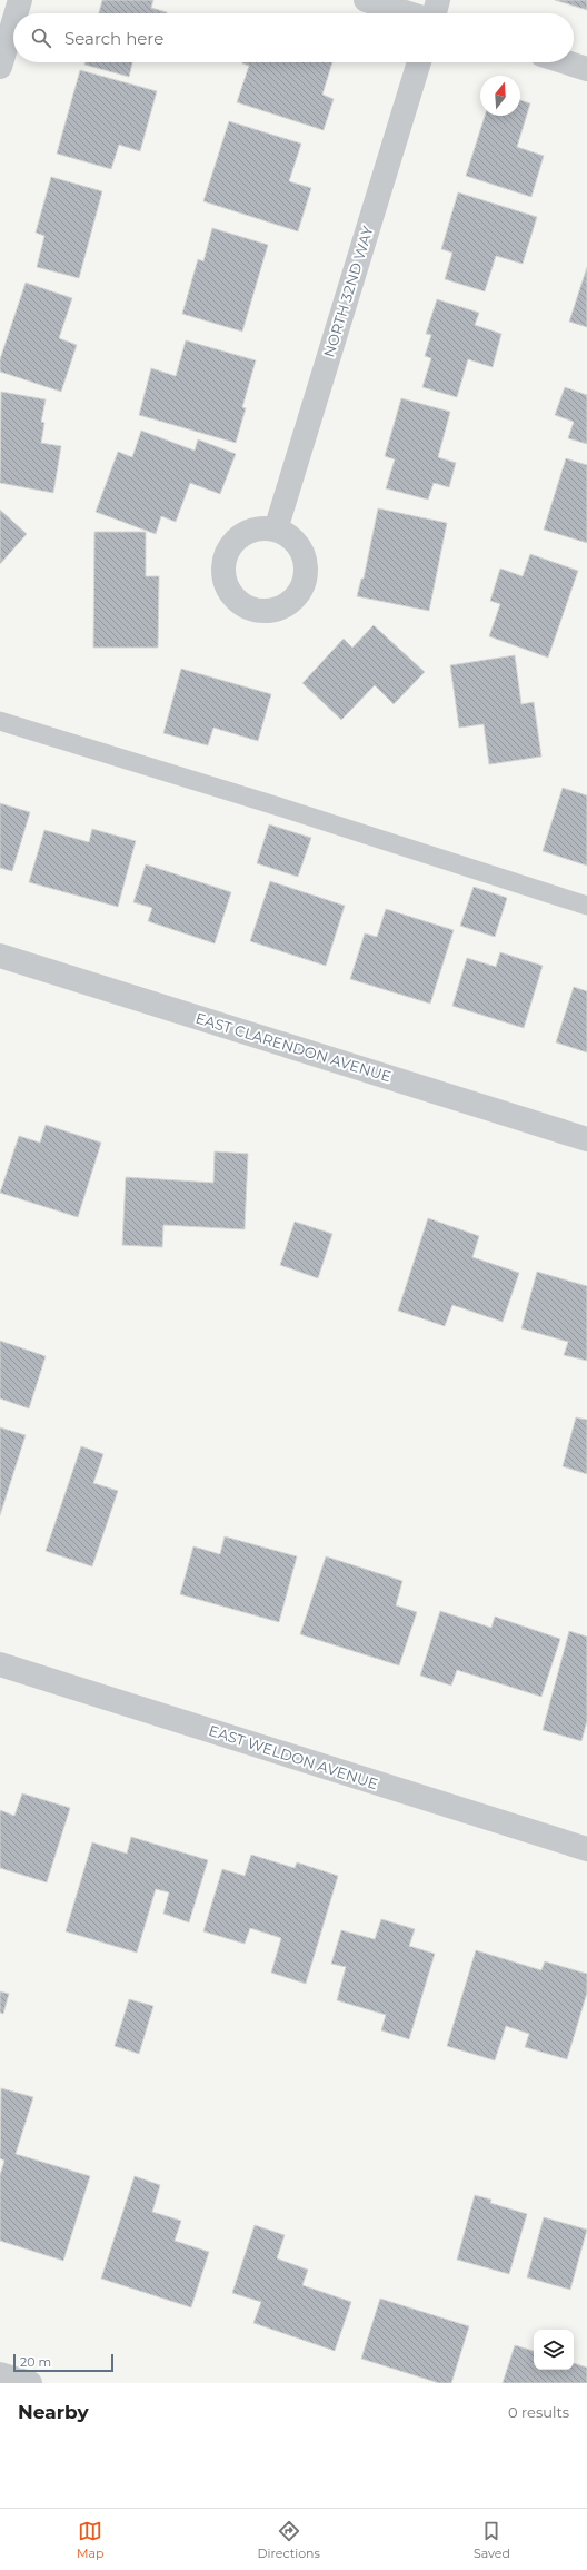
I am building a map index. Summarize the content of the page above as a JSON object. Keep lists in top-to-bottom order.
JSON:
{
  "streets": {
    "street": ["NORTH 32ND WAY", "EAST CLARENDON AVENUE", "EAST WELDON AVENUE"]
  },
  "scale_bar": "20 m",
  "north": "top",
  "page": {
    "search": "Search here",
    "scale": "20 m",
    "heading": ["Nearby", "0 results"],
    "nav": ["Map", "Directions", "Saved"]
  }
}
